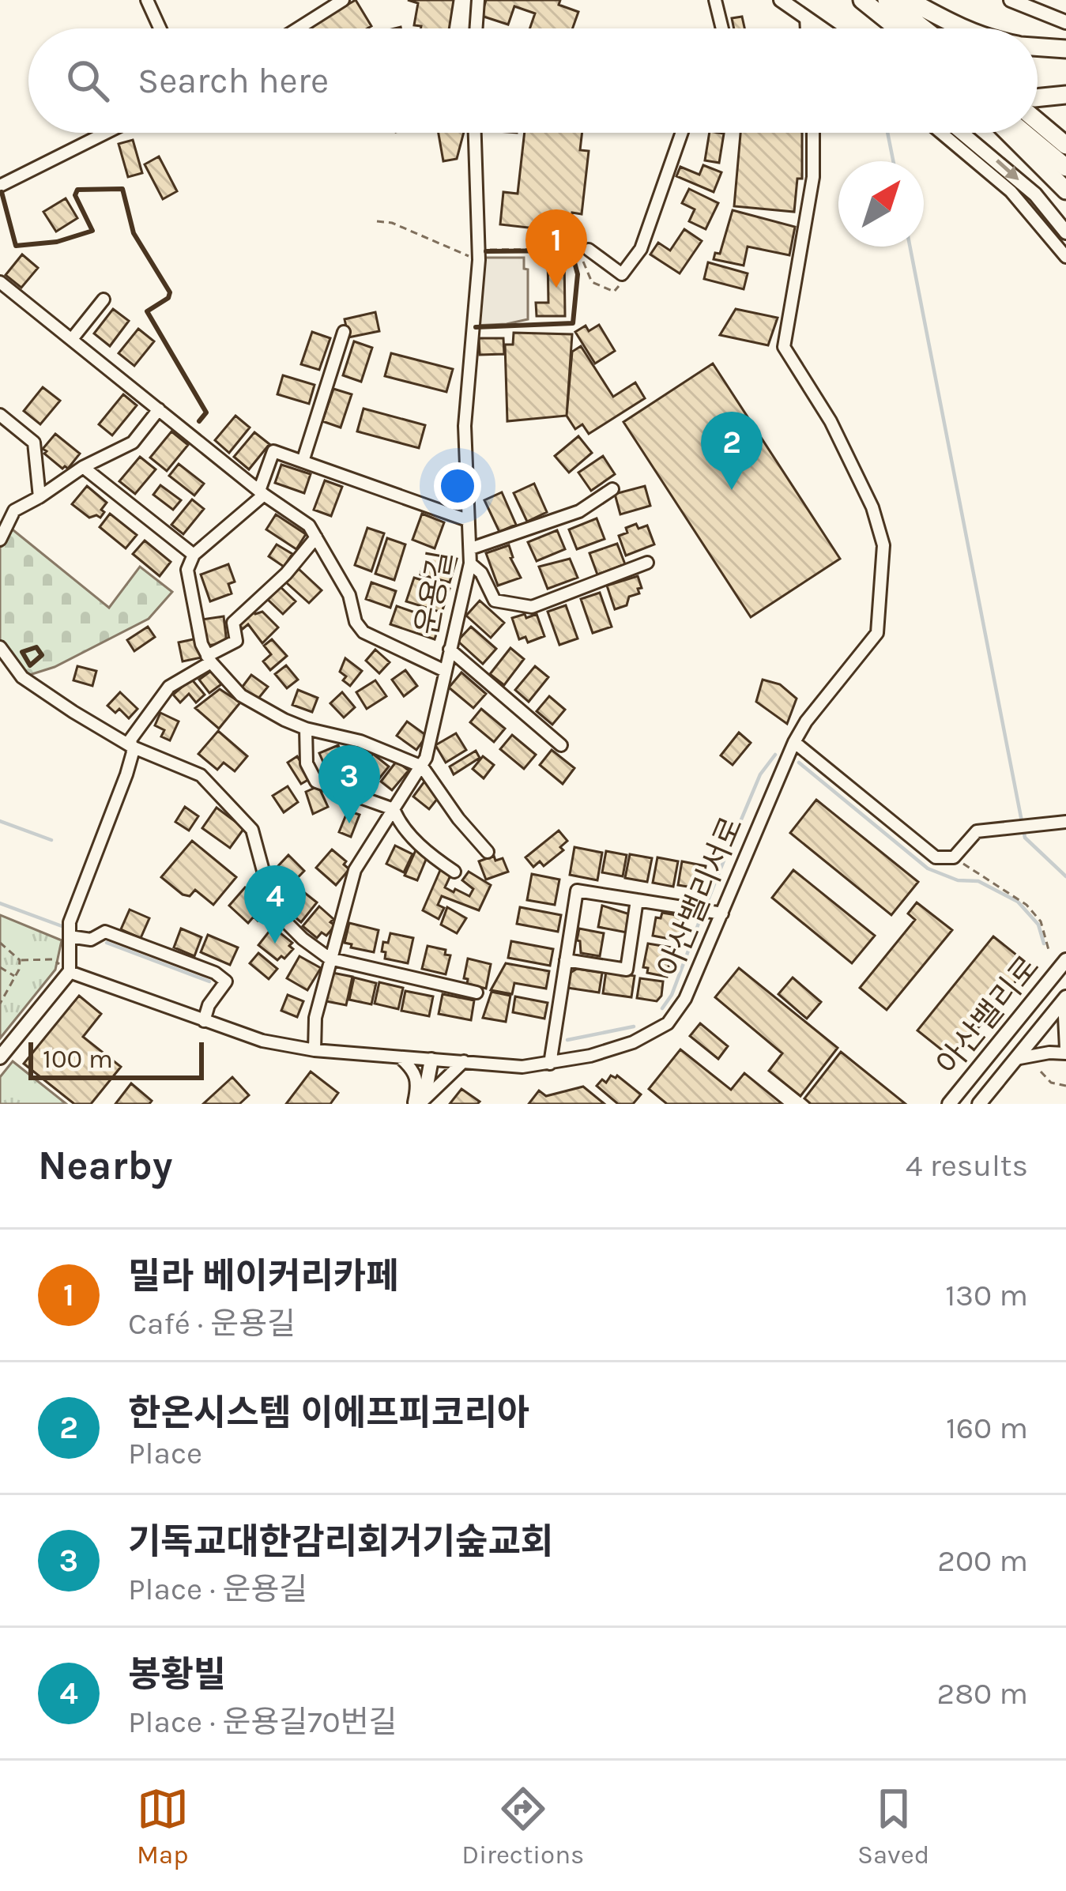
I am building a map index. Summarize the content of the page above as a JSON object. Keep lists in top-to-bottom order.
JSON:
{
  "streets": {
    "street": ["운용길", "아산밸리서로", "아산밸리로"]
  },
  "crossings": [
    ["운용길", "아산밸리서로"]
  ],
  "scale_bar": "100 m",
  "north": "top right",
  "page": {
    "search": "Search here",
    "pins": [
      "1",
      "2",
      "3",
      "4"
    ],
    "scale": "100 m",
    "heading": ["Nearby", "4 results"],
    "list": [
      {
        "mark": "1",
        "name": "밀라 베이커리카페",
        "note": "Café · 운용길",
        "value": "130 m"
      },
      {
        "mark": "2",
        "name": "한온시스템 이에프피코리아",
        "note": "Place",
        "value": "160 m"
      },
      {
        "mark": "3",
        "name": "기독교대한감리회거기숲교회",
        "note": "Place · 운용길",
        "value": "200 m"
      },
      {
        "mark": "4",
        "name": "봉황빌",
        "note": "Place · 운용길70번길",
        "value": "280 m"
      }
    ],
    "nav": ["Map", "Directions", "Saved"]
  }
}
